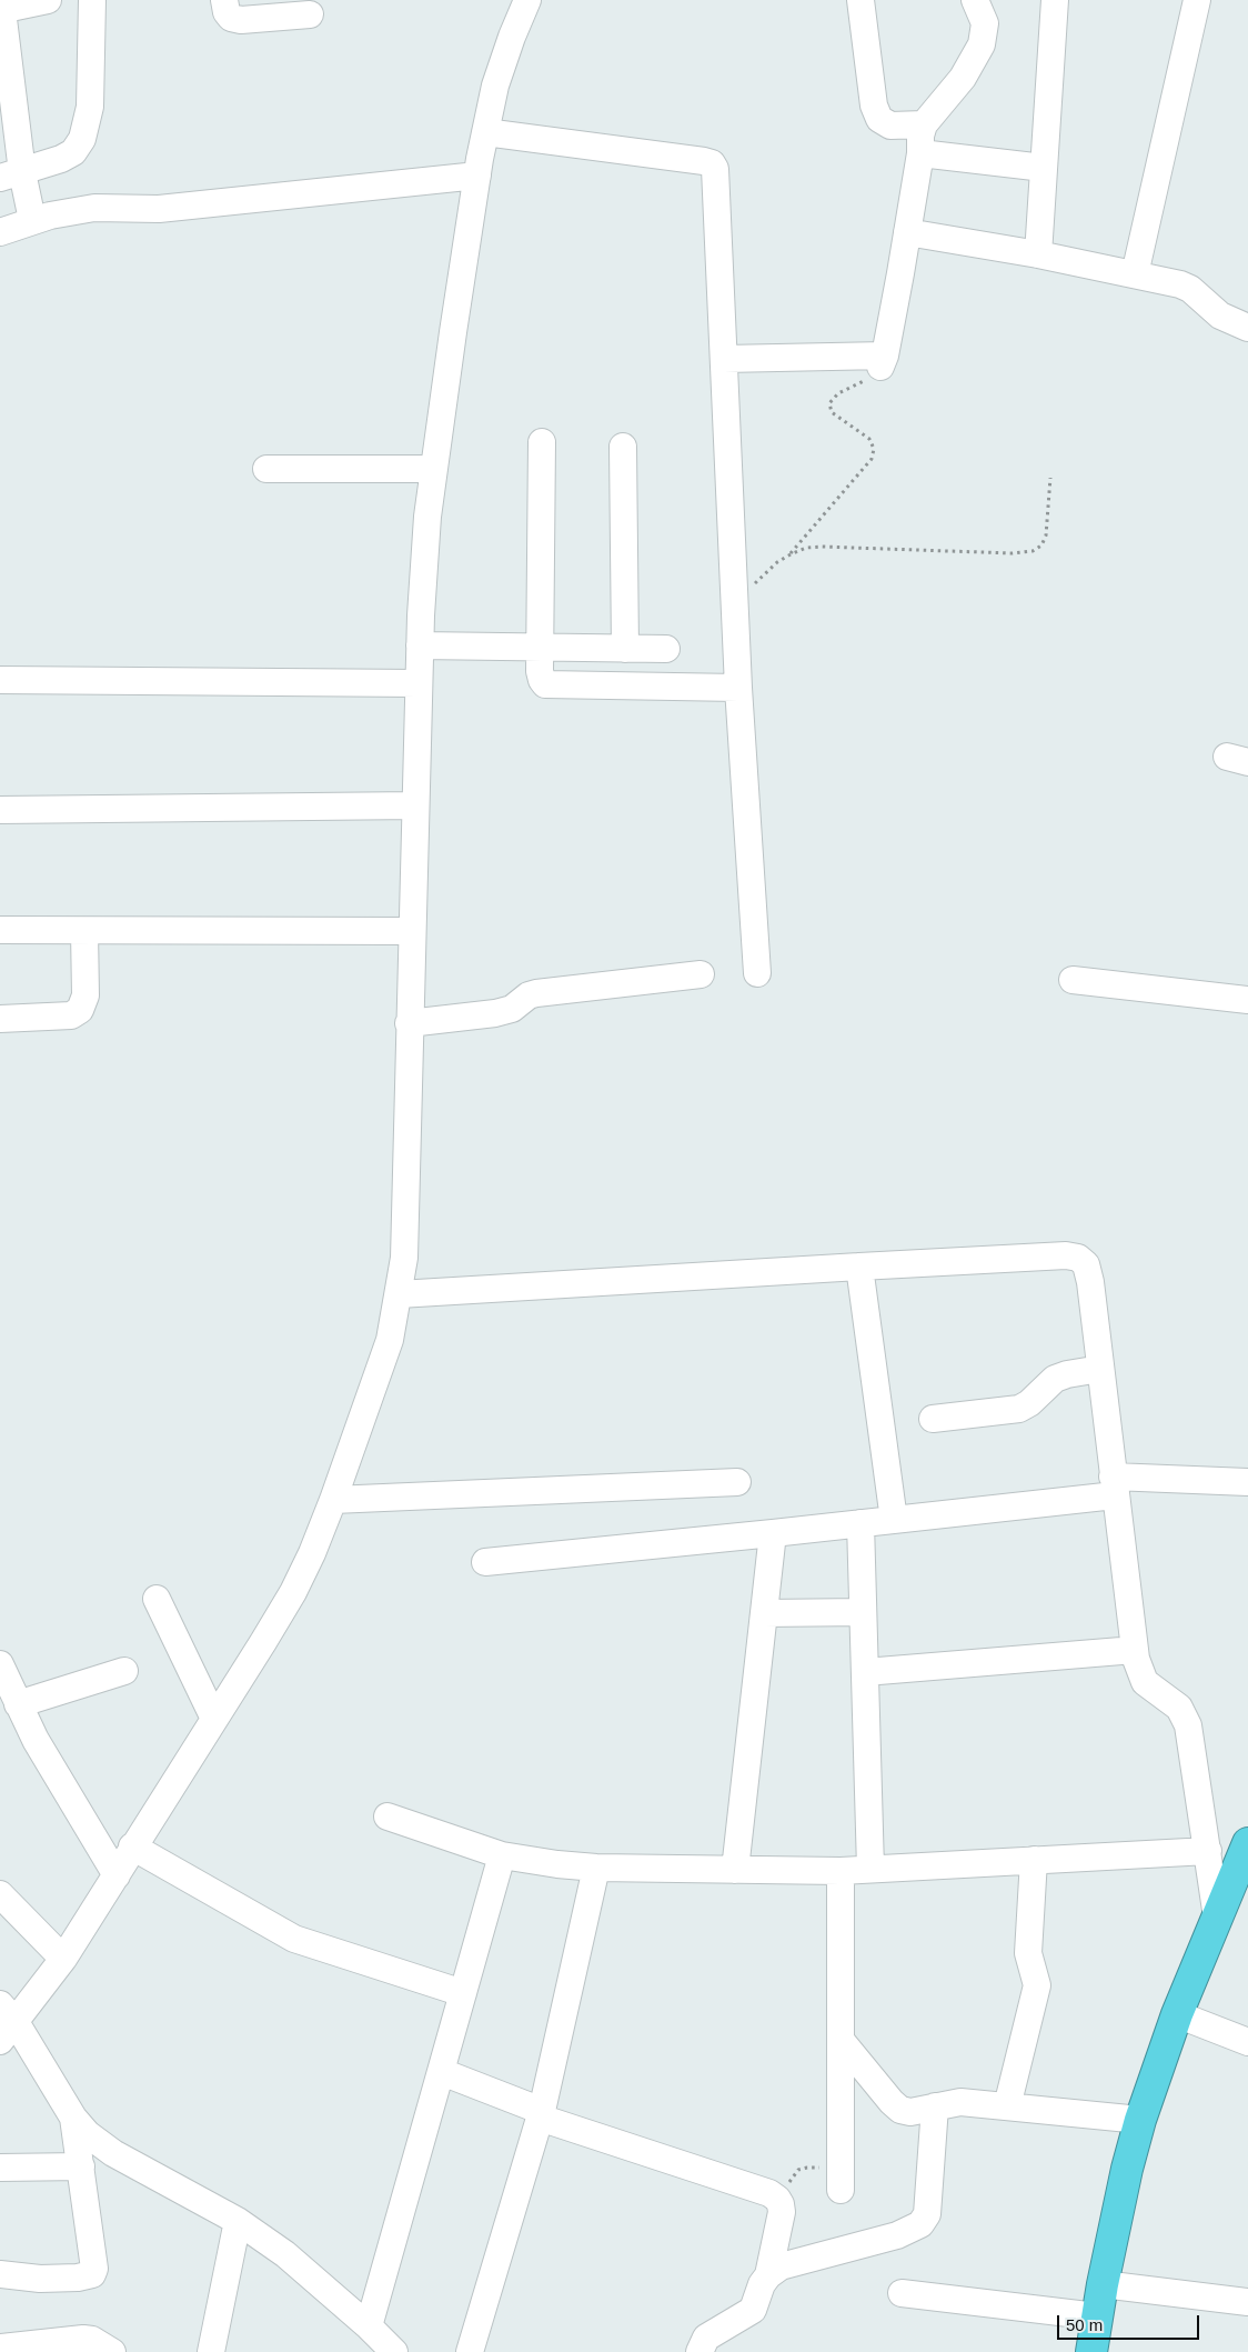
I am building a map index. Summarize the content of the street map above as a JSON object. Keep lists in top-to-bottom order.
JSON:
{
  "scale_bar": "50 m"
}
